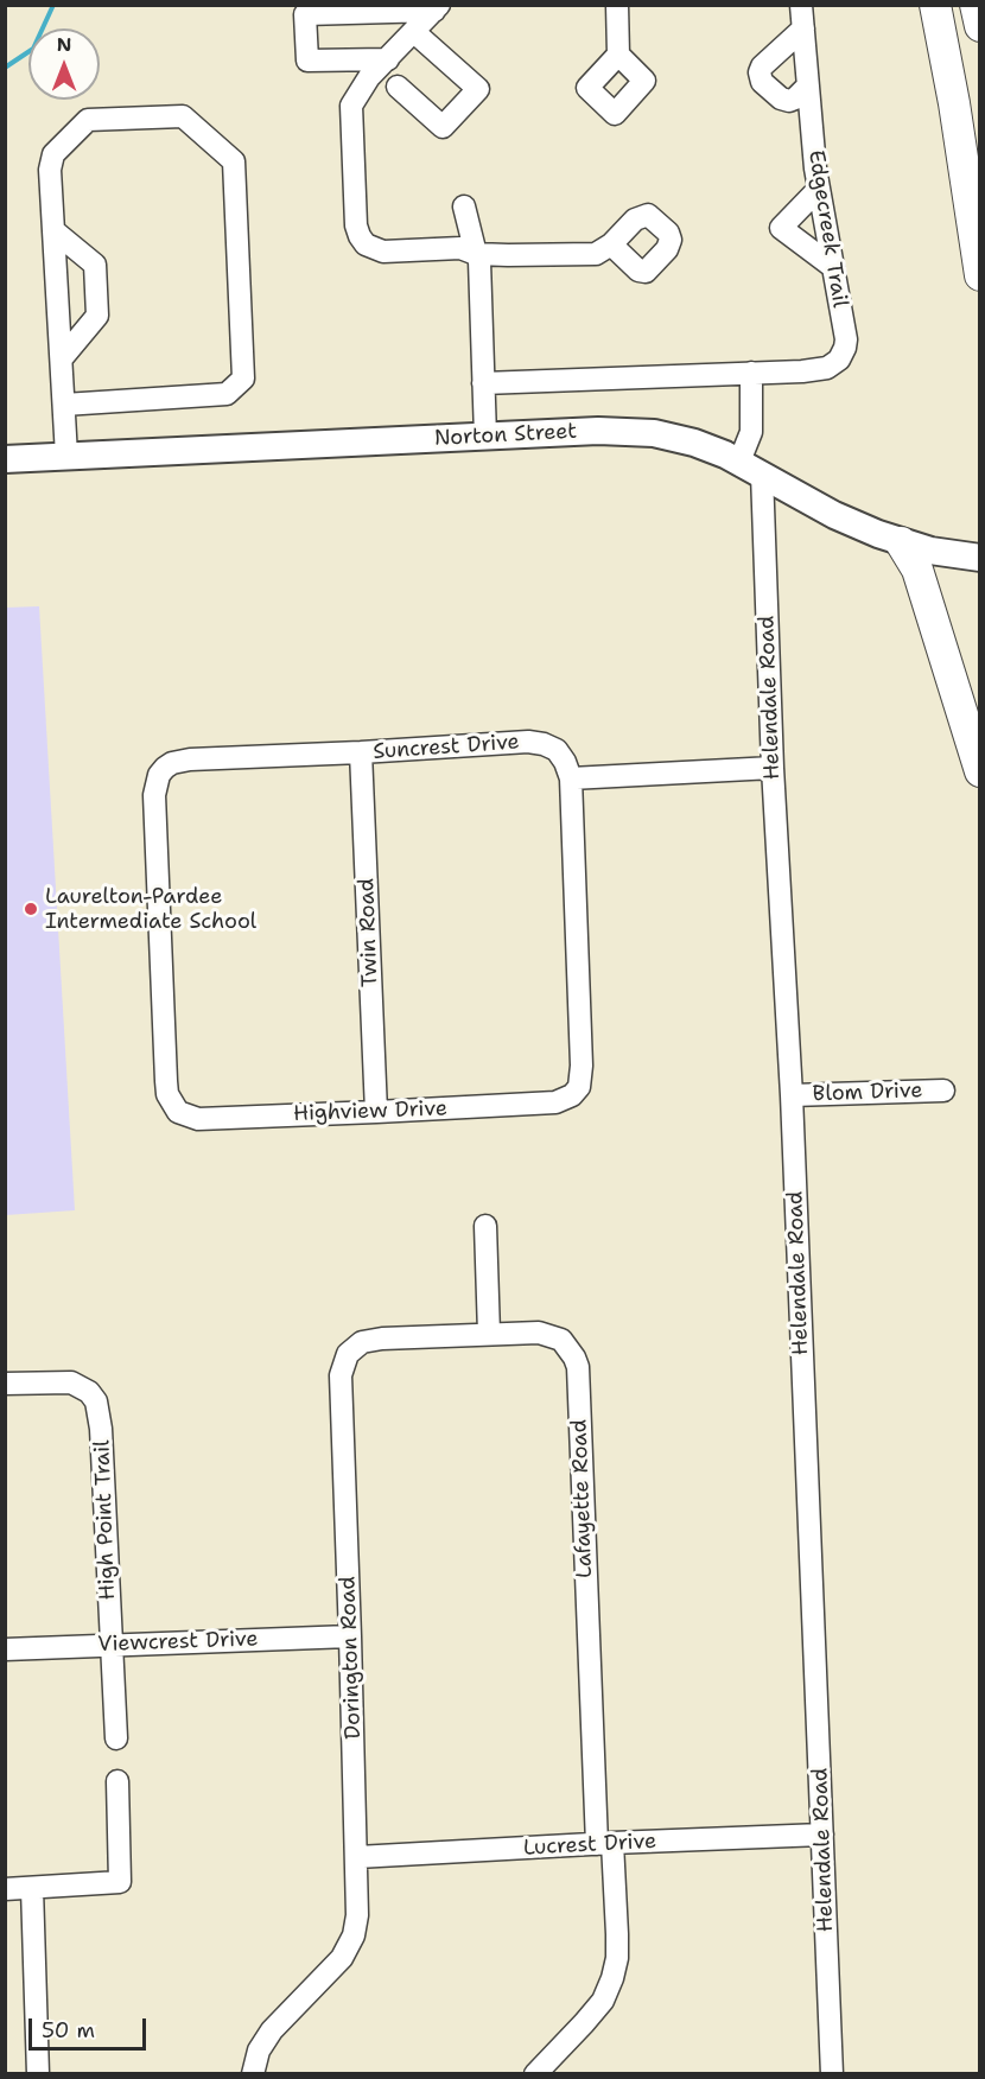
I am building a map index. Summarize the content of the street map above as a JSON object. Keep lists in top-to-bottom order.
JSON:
{
  "streets": {
    "main road": ["Norton Street"],
    "street": [
      "Edgecreek Trail",
      "Helendale Road",
      "Suncrest Drive",
      "Twin Road",
      "Blom Drive",
      "Highview Drive",
      "Lafayette Road",
      "High Point Trail",
      "Viewcrest Drive",
      "Dorington Road",
      "Lucrest Drive"
    ]
  },
  "crossings": [
    ["Norton Street", "Helendale Road"],
    ["Helendale Road", "Blom Drive"],
    ["Helendale Road", "Lucrest Drive"],
    ["Suncrest Drive", "Twin Road"],
    ["Suncrest Drive", "Highview Drive"],
    ["Twin Road", "Highview Drive"],
    ["Lafayette Road", "Dorington Road"],
    ["Lafayette Road", "Lucrest Drive"],
    ["High Point Trail", "Viewcrest Drive"],
    ["Viewcrest Drive", "Dorington Road"],
    ["Dorington Road", "Lucrest Drive"]
  ],
  "places": ["Laurelton-Pardee Intermediate School"],
  "scale_bar": "50 m",
  "north": "top"
}
